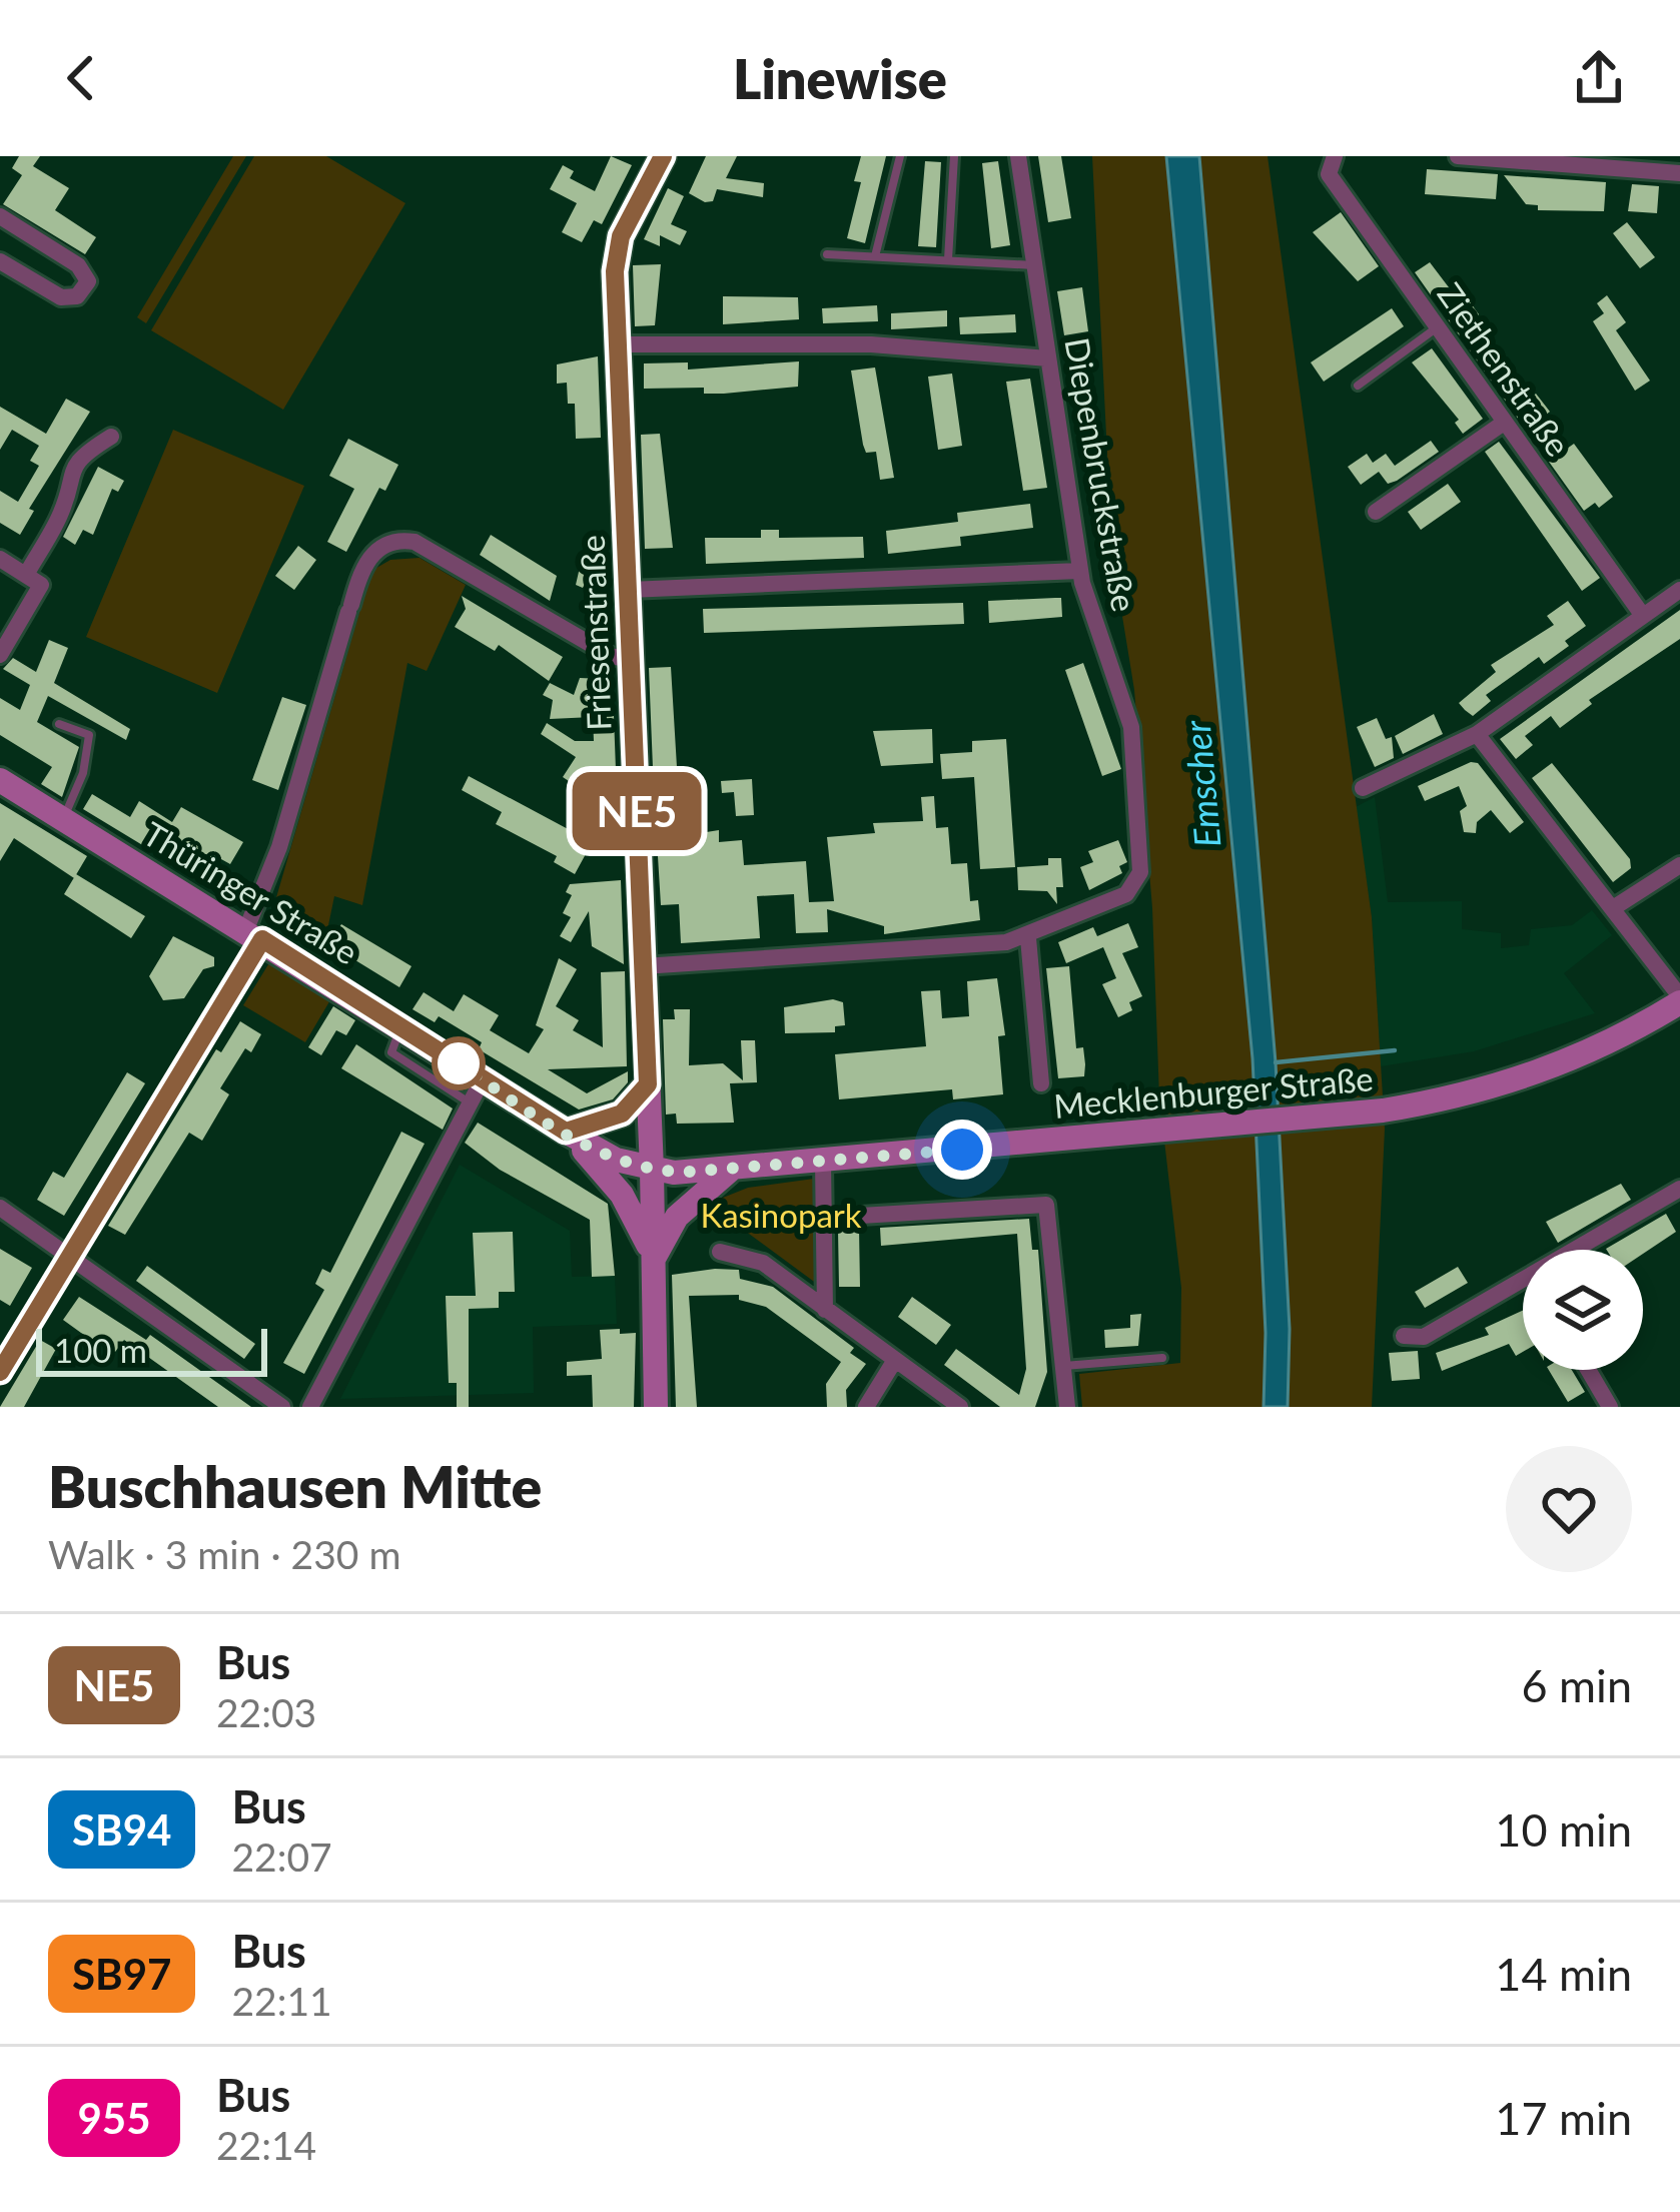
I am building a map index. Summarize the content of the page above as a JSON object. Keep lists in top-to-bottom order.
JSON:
{
  "streets": {
    "street": [
      "Ziethenstraße",
      "Diepenbruckstraße",
      "Friesenstraße",
      "Thüringer Straße",
      "Mecklenburger Straße"
    ]
  },
  "crossings": [
    ["Friesenstraße", "Thüringer Straße"],
    ["Friesenstraße", "Mecklenburger Straße"],
    ["Thüringer Straße", "Mecklenburger Straße"]
  ],
  "water": ["Emscher"],
  "parks": ["Kasinopark"],
  "lines": ["bus line NE5"],
  "scale_bar": "100 m",
  "page": {
    "header": "Linewise",
    "on_map": "NE5",
    "scale": "100 m",
    "heading": ["Buschhausen Mitte", "Walk · 3 min · 230 m"],
    "list": [
      {
        "mark": "NE5",
        "name": "Bus",
        "note": "22:03",
        "value": "6 min"
      },
      {
        "mark": "SB94",
        "name": "Bus",
        "note": "22:07",
        "value": "10 min"
      },
      {
        "mark": "SB97",
        "name": "Bus",
        "note": "22:11",
        "value": "14 min"
      },
      {
        "mark": "955",
        "name": "Bus",
        "note": "22:14",
        "value": "17 min"
      }
    ]
  }
}
